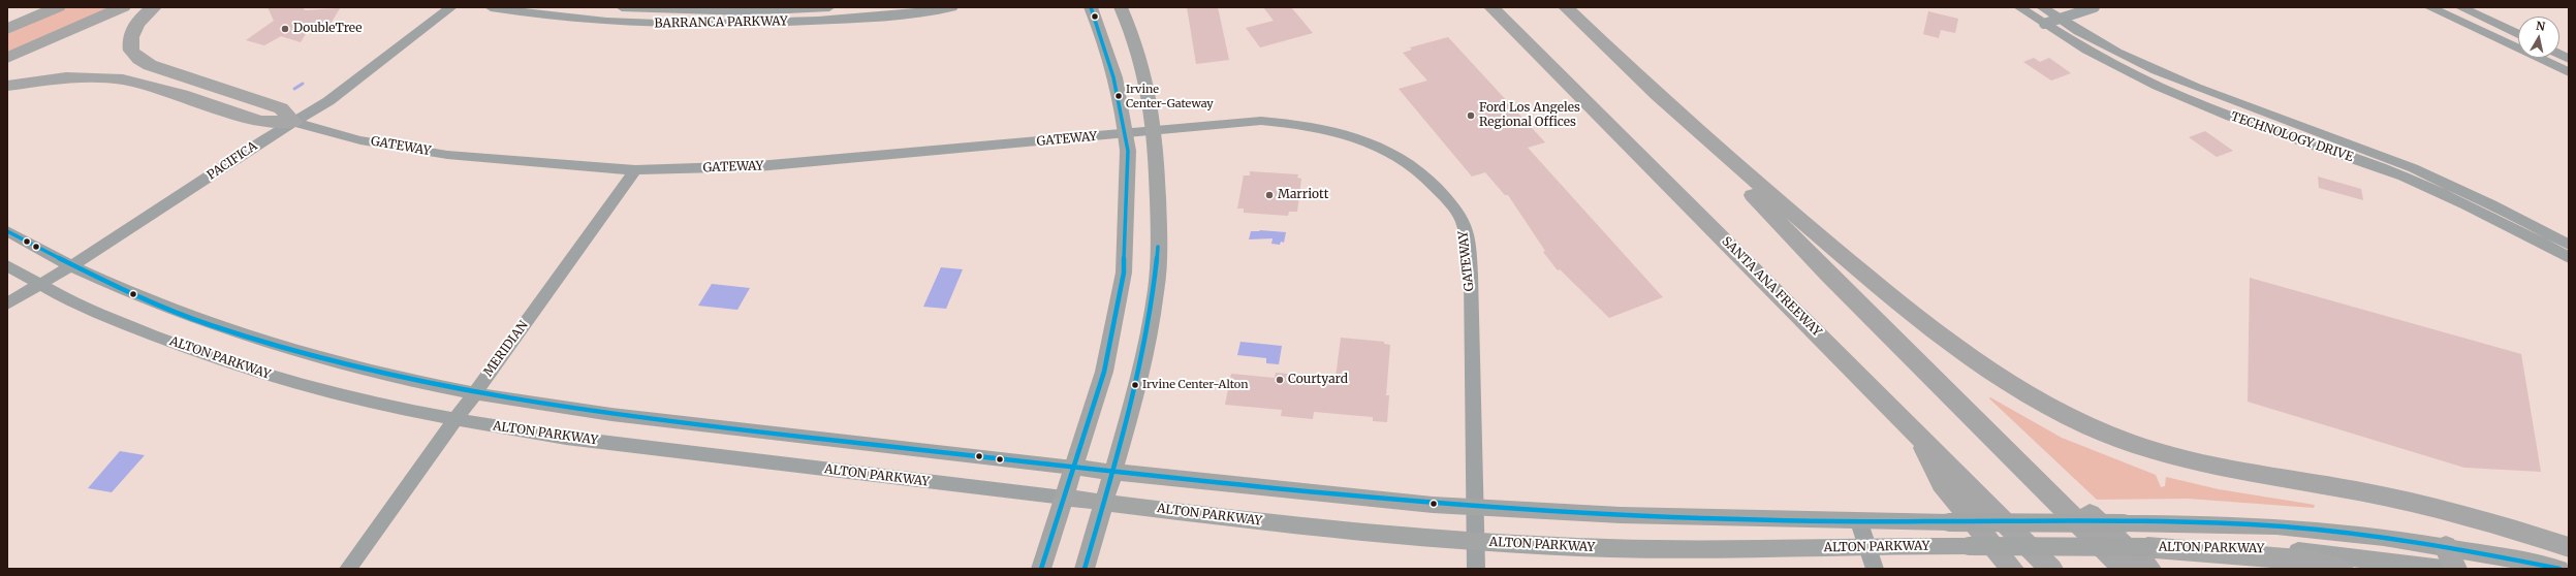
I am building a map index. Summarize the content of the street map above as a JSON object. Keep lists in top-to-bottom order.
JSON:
{
  "streets": {
    "highway": ["SANTA ANA FREEWAY"],
    "main road": ["ALTON PARKWAY"],
    "street": [
      "BARRANCA PARKWAY",
      "TECHNOLOGY DRIVE",
      "GATEWAY",
      "PACIFICA",
      "MERIDIAN"
    ]
  },
  "crossings": [
    ["GATEWAY", "PACIFICA"],
    ["GATEWAY", "MERIDIAN"],
    ["GATEWAY", "ALTON PARKWAY"],
    ["PACIFICA", "ALTON PARKWAY"],
    ["MERIDIAN", "ALTON PARKWAY"]
  ],
  "places": [
    "DoubleTree",
    "Irvine Center-Gateway",
    "Ford Los Angeles Regional Offices",
    "Marriott",
    "Courtyard",
    "Irvine Center-Alton"
  ],
  "north": "top"
}
